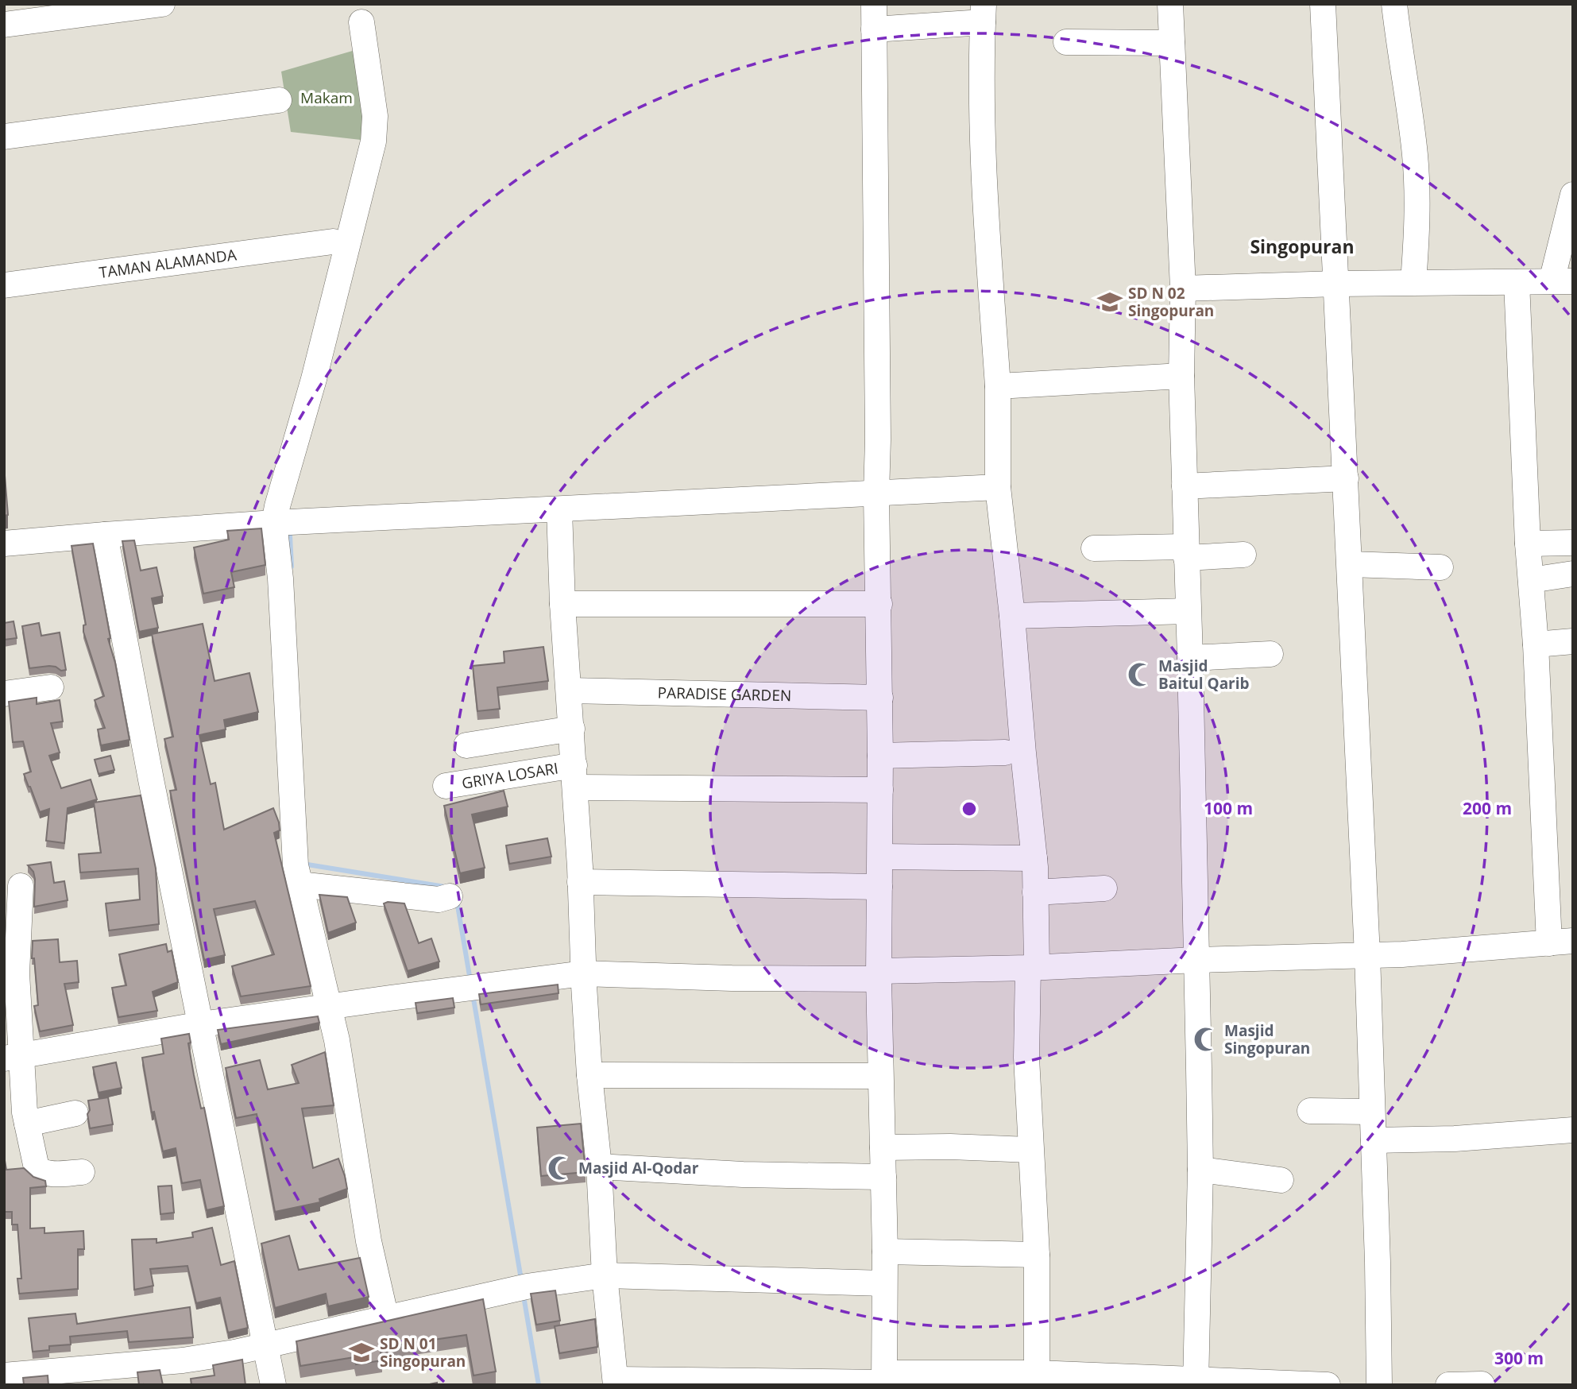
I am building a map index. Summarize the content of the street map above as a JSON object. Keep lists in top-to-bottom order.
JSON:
{
  "streets": {
    "street": ["TAMAN ALAMANDA", "PARADISE GARDEN", "GRIYA LOSARI"]
  },
  "districts": ["Singopuran"],
  "parks": ["Makam"],
  "places": {
    "school or university": ["SD N 02 Singopuran", "SD N 01 Singopuran"],
    "mosque": ["Masjid Baitul Qarib", "Masjid Singopuran", "Masjid Al-Qodar"]
  },
  "rings": ["100 m", "200 m", "300 m"]
}
